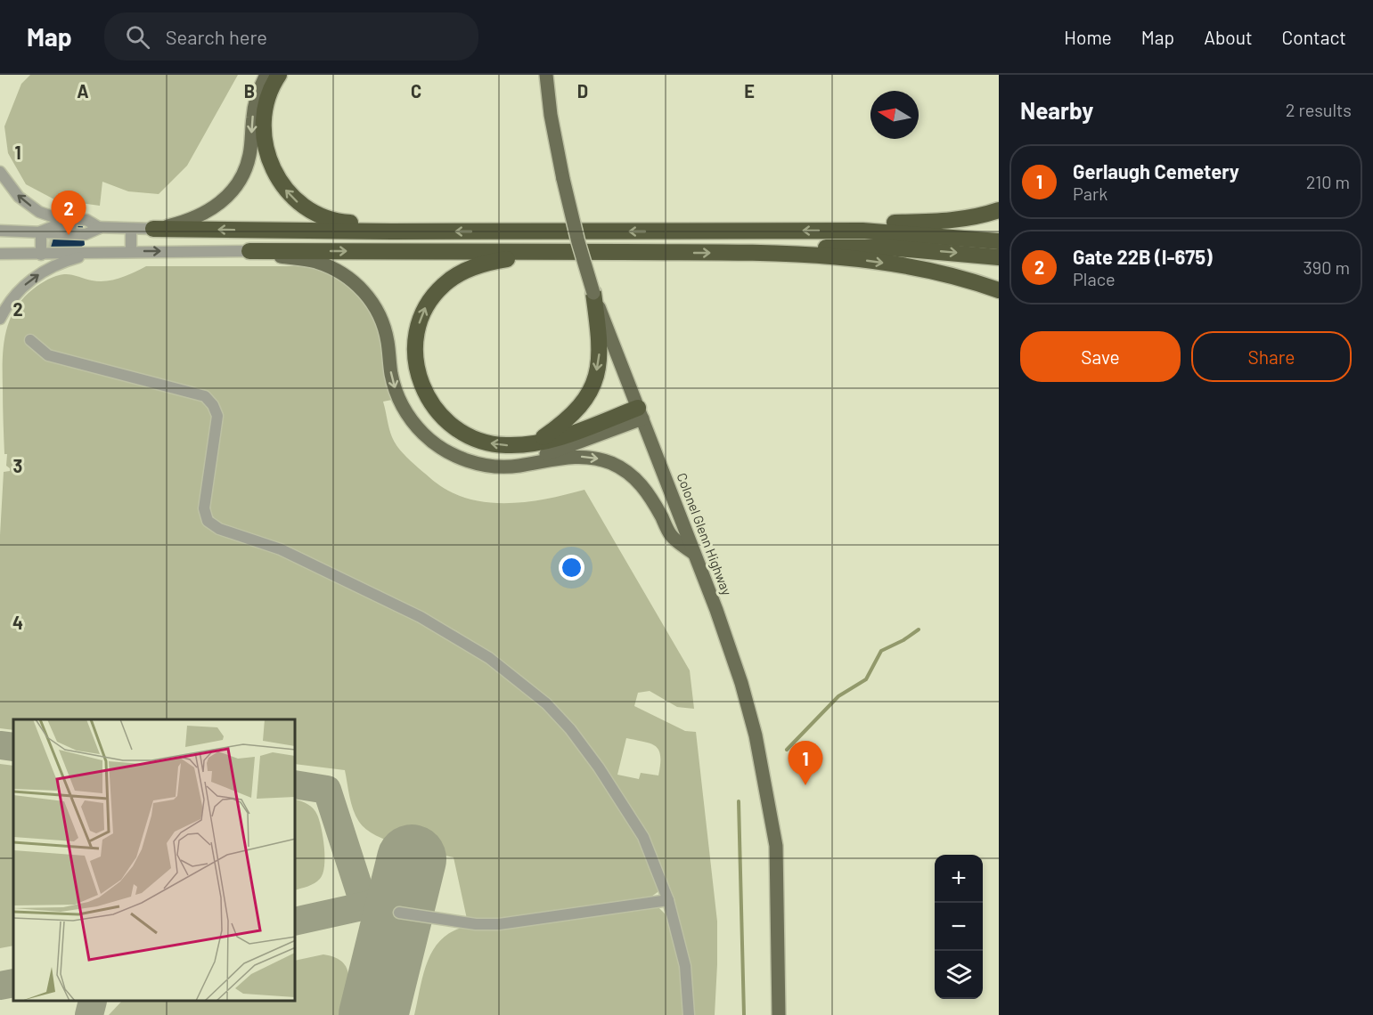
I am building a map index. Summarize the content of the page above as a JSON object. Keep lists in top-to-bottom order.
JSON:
{
  "streets": {
    "main road": ["Colonel Glenn Highway"]
  },
  "north": "left",
  "page": {
    "header": "Map",
    "search": "Search here",
    "nav": [
      "Home",
      "Map",
      "About",
      "Contact"
    ],
    "heading": ["Nearby", "2 results"],
    "list": [
      {
        "mark": "1",
        "name": "Gerlaugh Cemetery",
        "note": "Park",
        "value": "210 m"
      },
      {
        "mark": "2",
        "name": "Gate 22B (I-675)",
        "note": "Place",
        "value": "390 m"
      }
    ],
    "pins": ["2", "1"],
    "buttons": ["Save", "Share"],
    "map_buttons": ["+", "−"]
  },
  "grid": {
    "columns": [
      "A",
      "B",
      "C",
      "D",
      "E"
    ],
    "rows": [
      "1",
      "2",
      "3",
      "4"
    ]
  }
}
